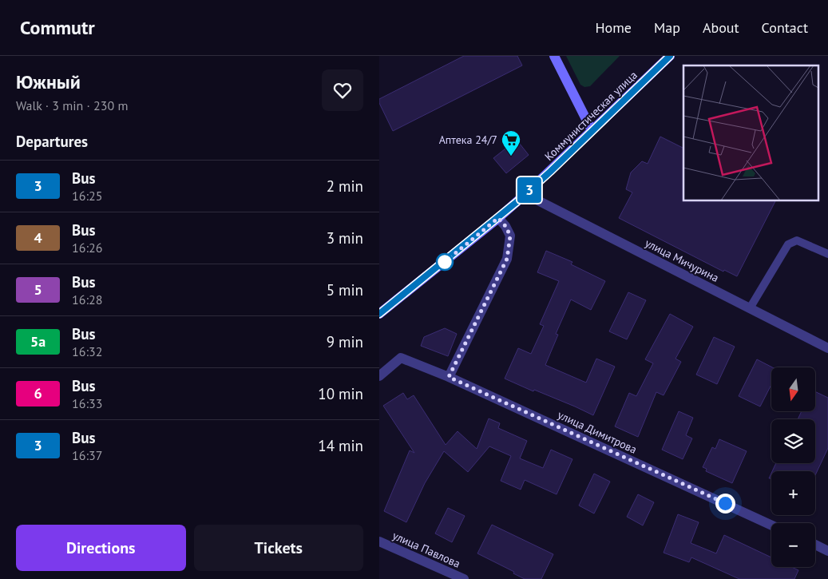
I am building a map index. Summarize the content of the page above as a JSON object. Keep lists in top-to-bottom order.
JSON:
{
  "streets": {
    "main road": ["Коммунистическая улица"],
    "street": ["улица Мичурина", "улица Димитрова", "улица Павлова"]
  },
  "crossings": [
    ["Коммунистическая улица", "улица Мичурина"]
  ],
  "places": {
    "supermarket": ["Аптека 24/7"]
  },
  "lines": ["bus line 3"],
  "north": "bottom",
  "page": {
    "header": "Commutr",
    "nav": [
      "Home",
      "Map",
      "About",
      "Contact"
    ],
    "heading": [
      ["Южный", "Walk · 3 min · 230 m"],
      "Departures"
    ],
    "on_map": "3",
    "list": [
      {
        "mark": "3",
        "name": "Bus",
        "note": "16:25",
        "value": "2 min"
      },
      {
        "mark": "4",
        "name": "Bus",
        "note": "16:26",
        "value": "3 min"
      },
      {
        "mark": "5",
        "name": "Bus",
        "note": "16:28",
        "value": "5 min"
      },
      {
        "mark": "5а",
        "name": "Bus",
        "note": "16:32",
        "value": "9 min"
      },
      {
        "mark": "6",
        "name": "Bus",
        "note": "16:33",
        "value": "10 min"
      },
      {
        "mark": "3",
        "name": "Bus",
        "note": "16:37",
        "value": "14 min"
      }
    ],
    "map_buttons": ["+", "−"],
    "buttons": ["Directions", "Tickets"]
  }
}
